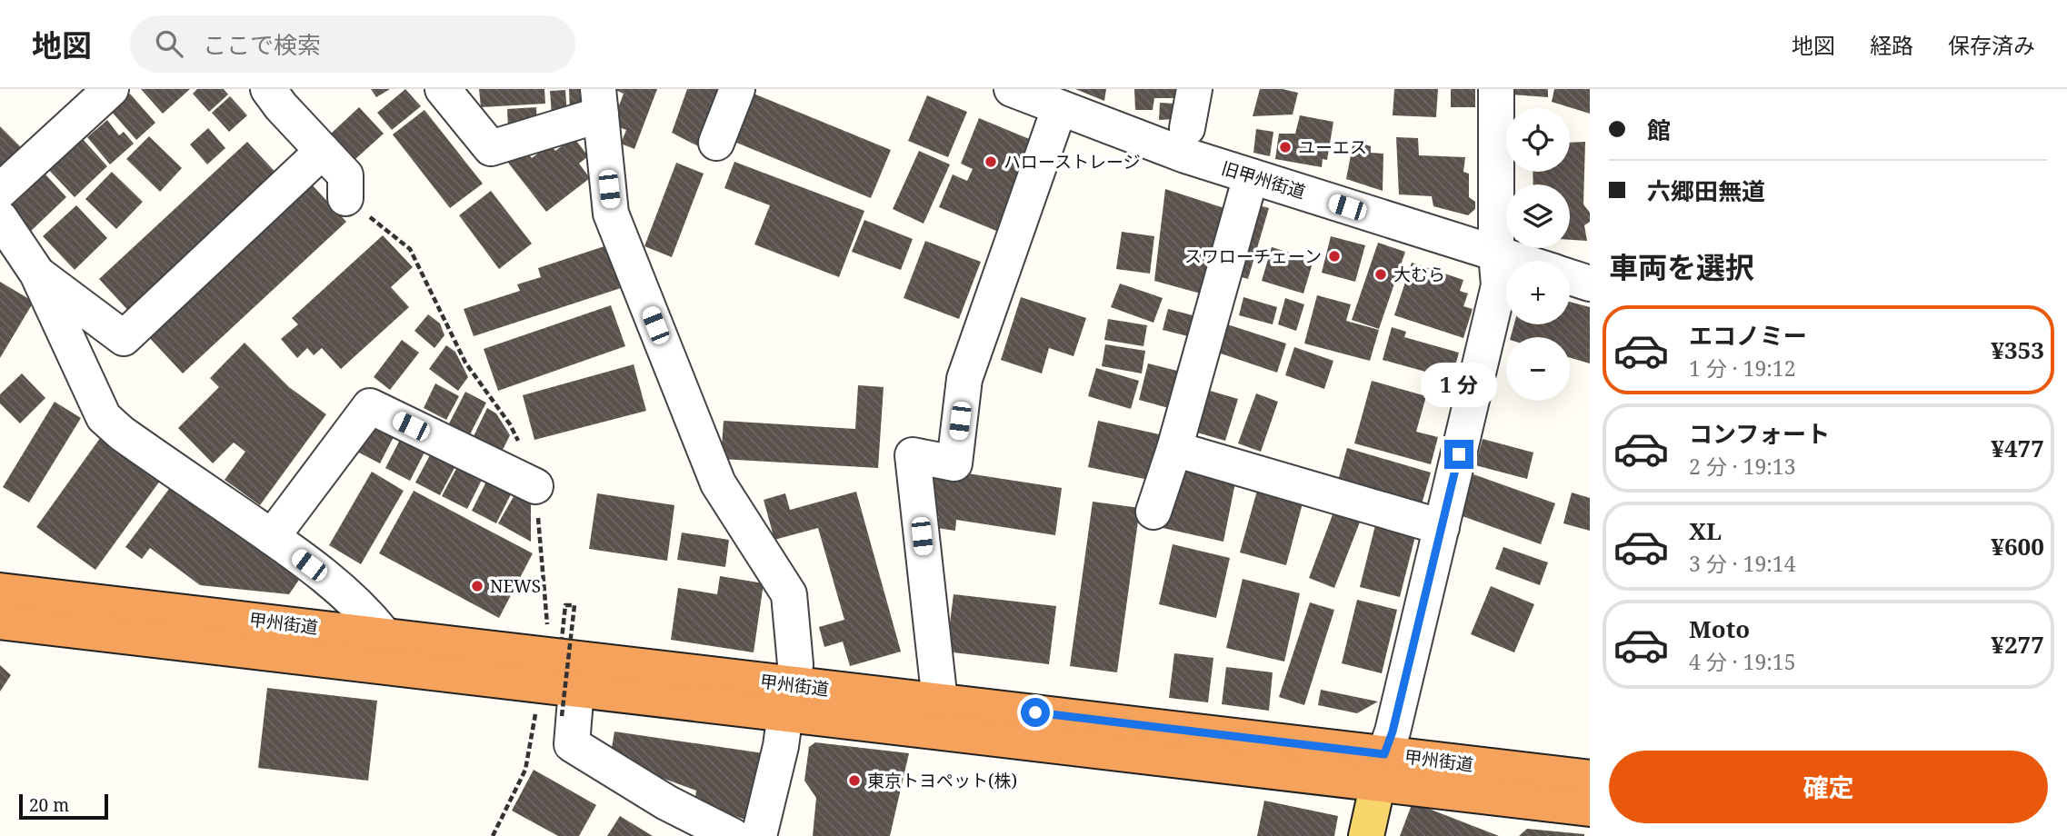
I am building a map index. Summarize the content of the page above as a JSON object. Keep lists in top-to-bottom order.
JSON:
{
  "streets": {
    "highway": ["甲州街道"],
    "street": ["旧甲州街道"]
  },
  "places": [
    "ユーエス",
    "ハローストレージ",
    "スワローチェーン",
    "大むら",
    "NEWS",
    "東京トヨペット(株)"
  ],
  "scale_bar": "20 m",
  "page": {
    "header": "地図",
    "search": "ここで検索",
    "nav": ["地図", "経路", "保存済み"],
    "banner": ["館", "六郷田無道"],
    "map_buttons": ["+", "−"],
    "heading": "車両を選択",
    "list": [
      {
        "name": "エコノミー",
        "note": "1 分 · 19:12",
        "value": "¥353"
      },
      {
        "name": "コンフォート",
        "note": "2 分 · 19:13",
        "value": "¥477"
      },
      {
        "name": "XL",
        "note": "3 分 · 19:14",
        "value": "¥600"
      },
      {
        "name": "Moto",
        "note": "4 分 · 19:15",
        "value": "¥277"
      }
    ],
    "bubble": "1 分",
    "buttons": "確定",
    "scale": "20 m"
  }
}
